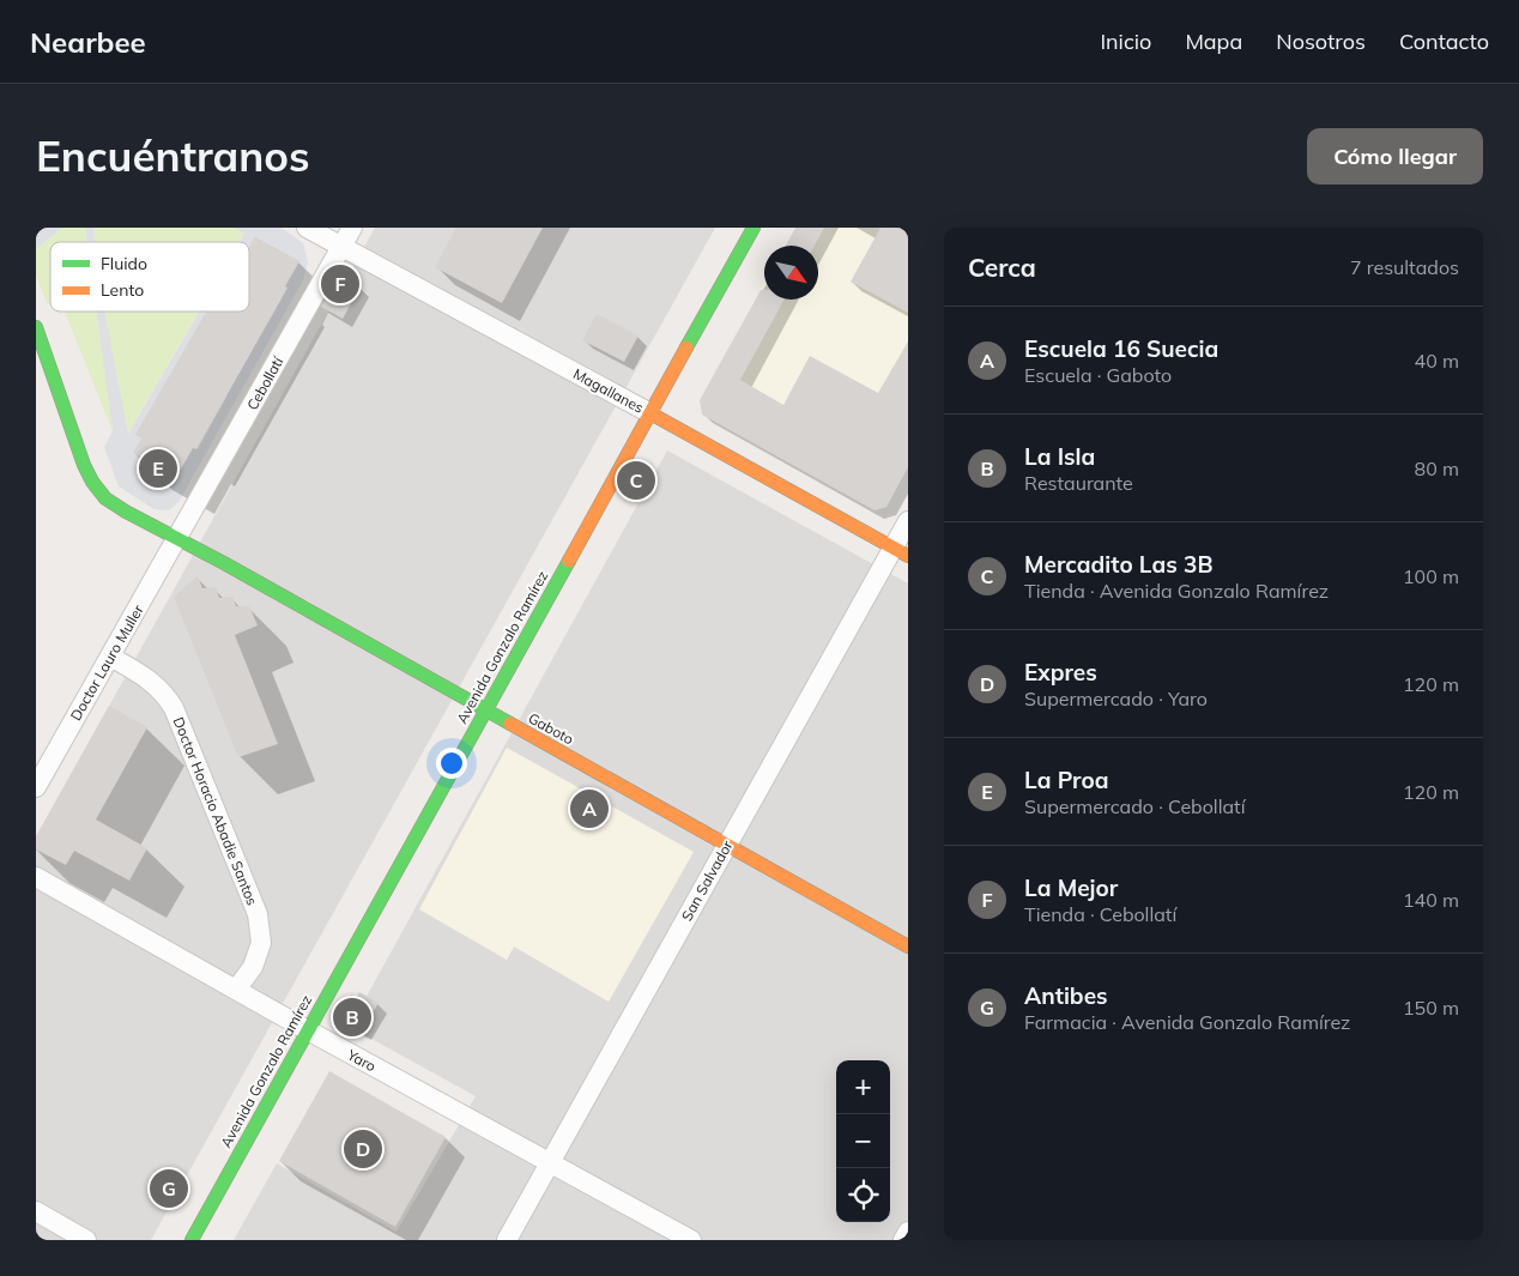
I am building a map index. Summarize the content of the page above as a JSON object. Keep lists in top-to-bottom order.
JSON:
{
  "streets": {
    "street": [
      "Cebollatí",
      "Magallanes",
      "Avenida Gonzalo Ramírez",
      "Doctor Lauro Muller",
      "Gaboto",
      "Doctor Horacio Abadie Santos",
      "San Salvador",
      "Yaro"
    ]
  },
  "crossings": [
    ["Cebollatí", "Magallanes"],
    ["Cebollatí", "Doctor Lauro Muller"],
    ["Cebollatí", "Gaboto"],
    ["Magallanes", "Avenida Gonzalo Ramírez"],
    ["Magallanes", "San Salvador"],
    ["Avenida Gonzalo Ramírez", "Gaboto"],
    ["Avenida Gonzalo Ramírez", "Yaro"],
    ["Doctor Lauro Muller", "Gaboto"],
    ["Doctor Lauro Muller", "Doctor Horacio Abadie Santos"],
    ["Gaboto", "San Salvador"],
    ["Doctor Horacio Abadie Santos", "Yaro"],
    ["San Salvador", "Yaro"]
  ],
  "legend": ["Fluido", "Lento"],
  "north": "bottom right",
  "page": {
    "header": "Nearbee",
    "nav": [
      "Inicio",
      "Mapa",
      "Nosotros",
      "Contacto"
    ],
    "buttons": "Cómo llegar",
    "title": "Encuéntranos",
    "heading": ["Cerca", "7 resultados"],
    "pins": [
      "F",
      "E",
      "C",
      "A",
      "B",
      "D",
      "G"
    ],
    "list": [
      {
        "mark": "A",
        "name": "Escuela 16 Suecia",
        "note": "Escuela · Gaboto",
        "value": "40 m"
      },
      {
        "mark": "B",
        "name": "La Isla",
        "note": "Restaurante",
        "value": "80 m"
      },
      {
        "mark": "C",
        "name": "Mercadito Las 3B",
        "note": "Tienda · Avenida Gonzalo Ramírez",
        "value": "100 m"
      },
      {
        "mark": "D",
        "name": "Expres",
        "note": "Supermercado · Yaro",
        "value": "120 m"
      },
      {
        "mark": "E",
        "name": "La Proa",
        "note": "Supermercado · Cebollatí",
        "value": "120 m"
      },
      {
        "mark": "F",
        "name": "La Mejor",
        "note": "Tienda · Cebollatí",
        "value": "140 m"
      },
      {
        "mark": "G",
        "name": "Antibes",
        "note": "Farmacia · Avenida Gonzalo Ramírez",
        "value": "150 m"
      }
    ],
    "map_buttons": ["+", "−"]
  }
}
